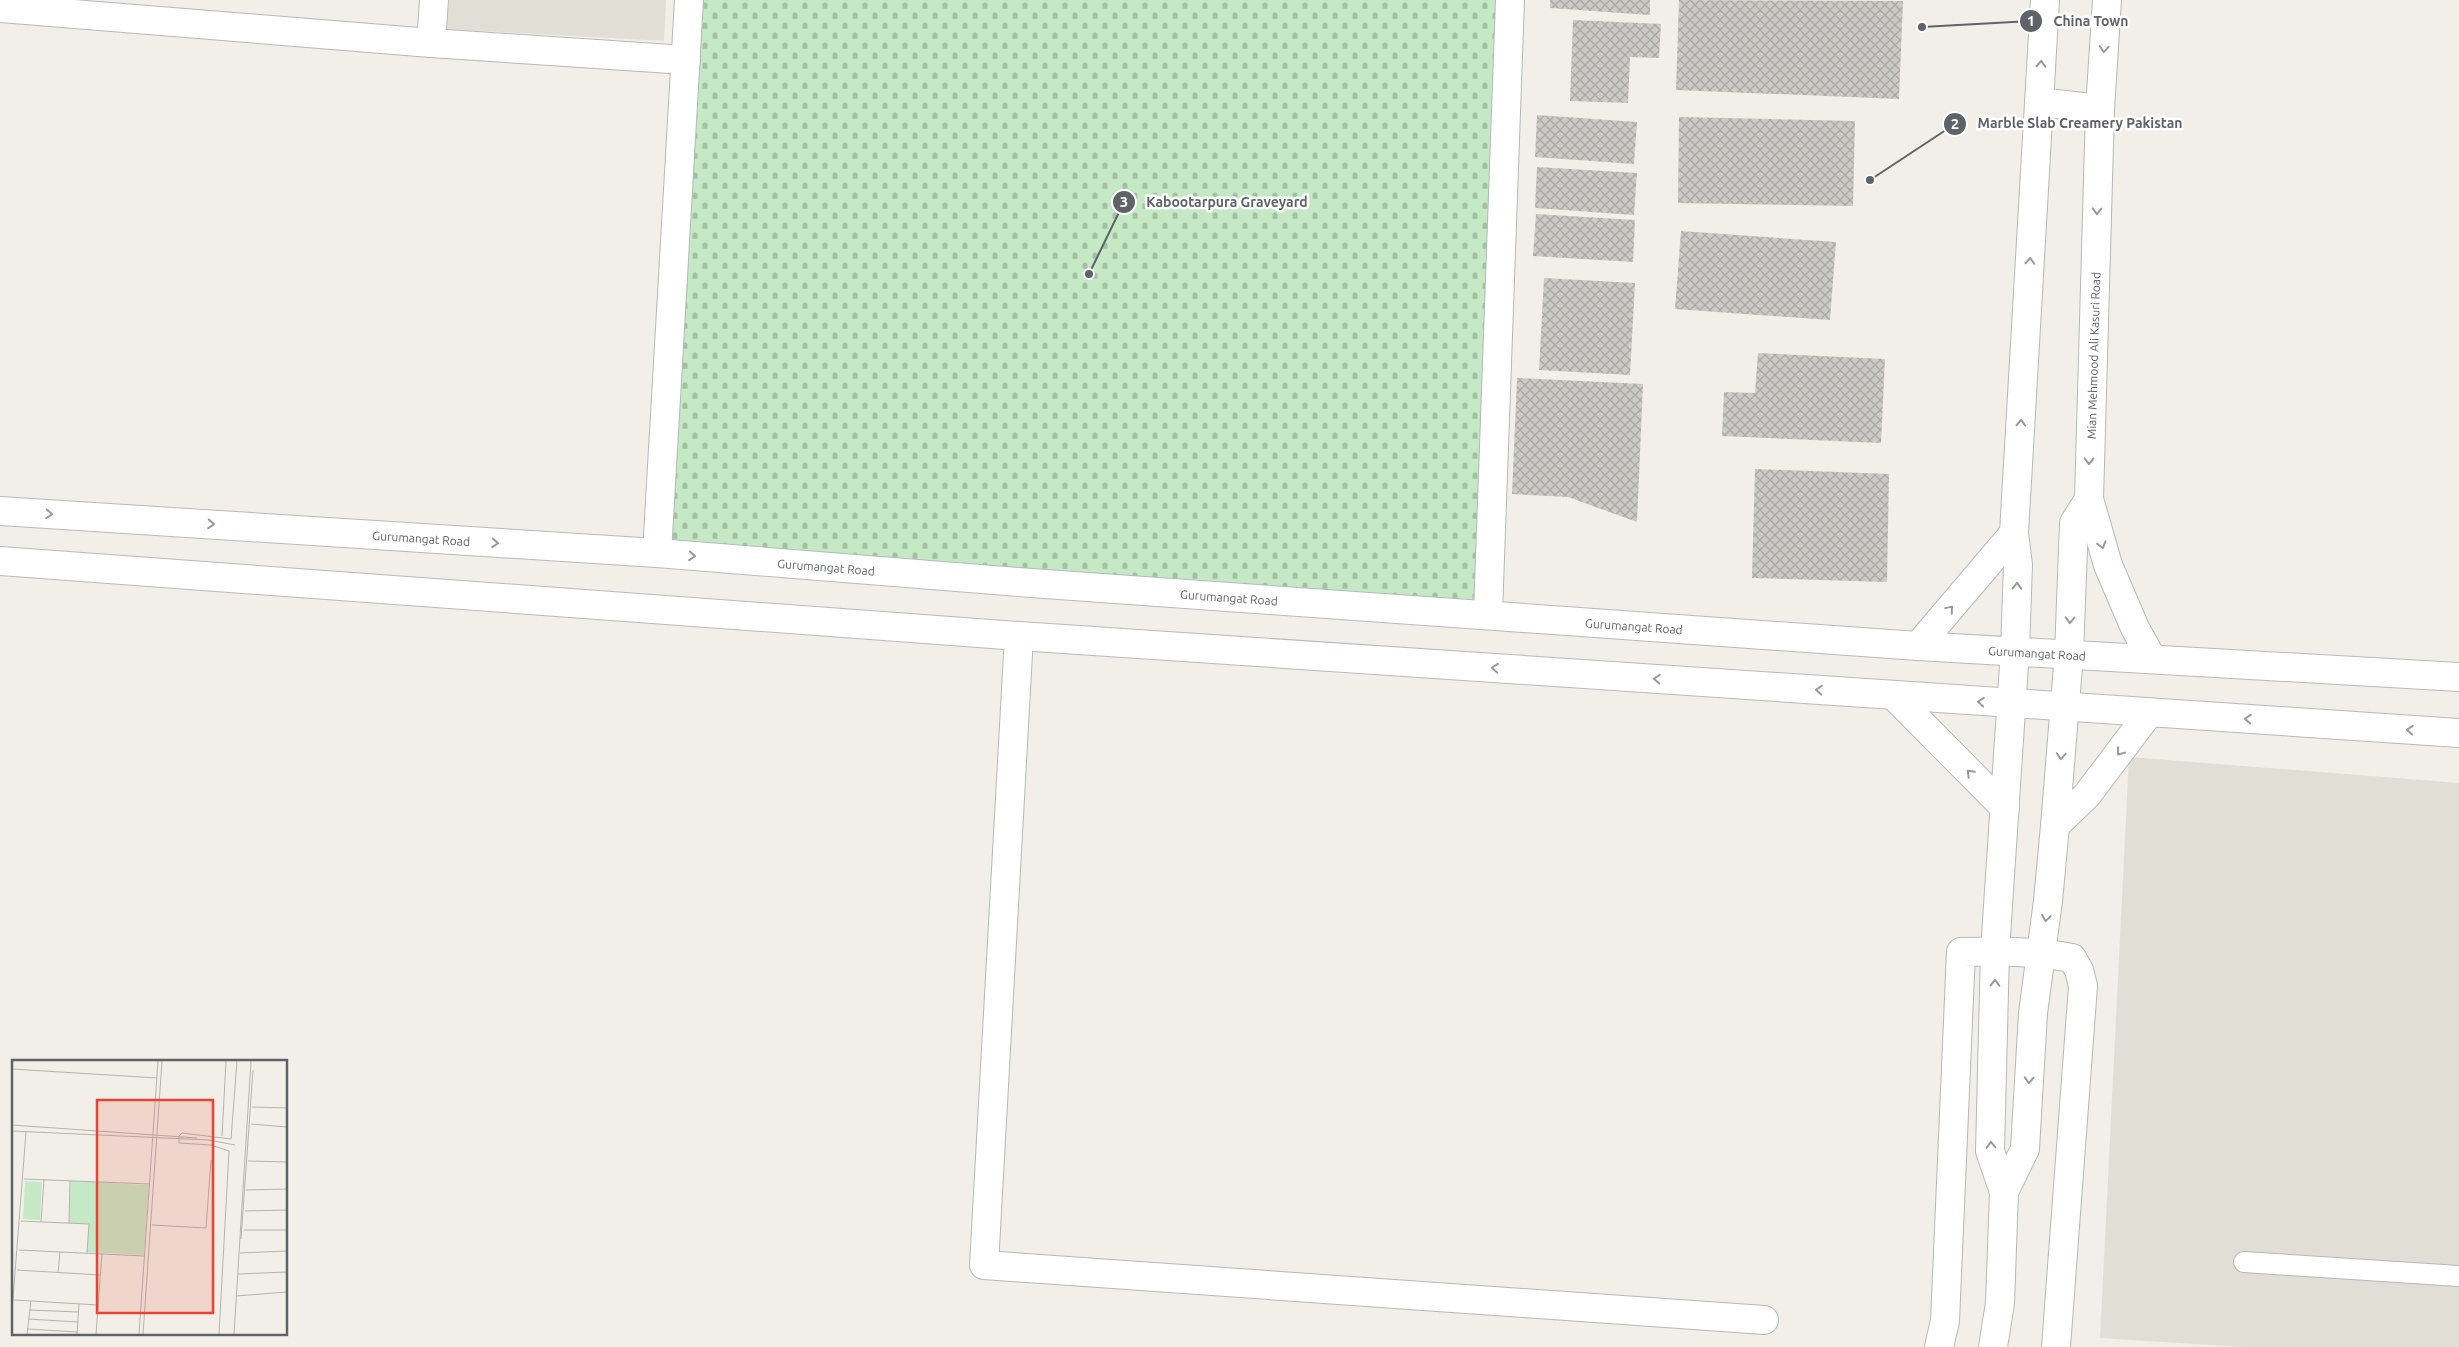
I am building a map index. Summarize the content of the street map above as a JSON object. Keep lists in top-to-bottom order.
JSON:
{
  "streets": {
    "street": ["Mian Mehmood Ali Kasuri Road", "Gurumangat Road"]
  },
  "crossings": [
    ["Mian Mehmood Ali Kasuri Road", "Gurumangat Road"]
  ],
  "places": ["China Town", "Marble Slab Creamery Pakistan", "Kabootarpura Graveyard"]
}
